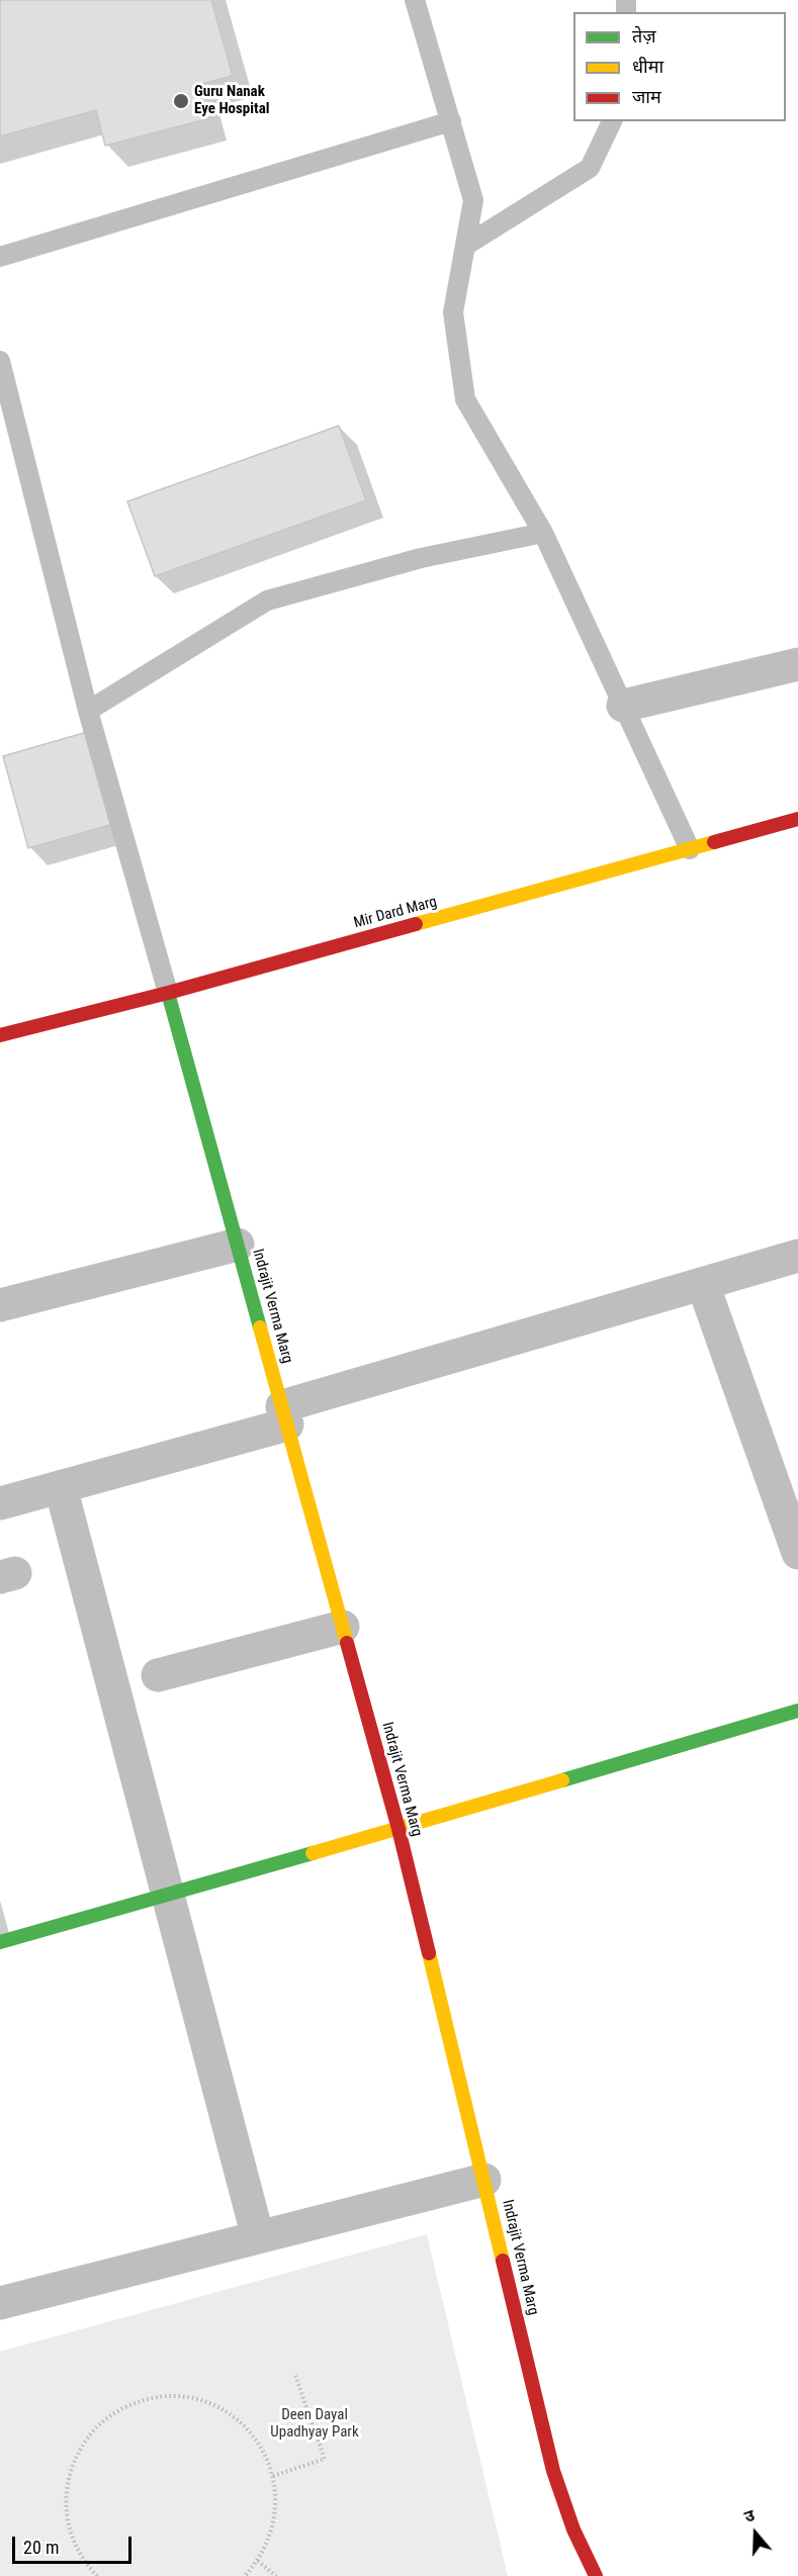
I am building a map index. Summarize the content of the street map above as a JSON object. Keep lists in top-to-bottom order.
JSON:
{
  "streets": {
    "street": ["Mir Dard Marg", "Indrajit Verma Marg"]
  },
  "crossings": [
    ["Mir Dard Marg", "Indrajit Verma Marg"]
  ],
  "parks": ["Deen Dayal Upadhyay Park"],
  "places": ["Guru Nanak Eye Hospital"],
  "legend": ["तेज़", "धीमा", "जाम"],
  "scale_bar": "20 m",
  "north": "top"
}
